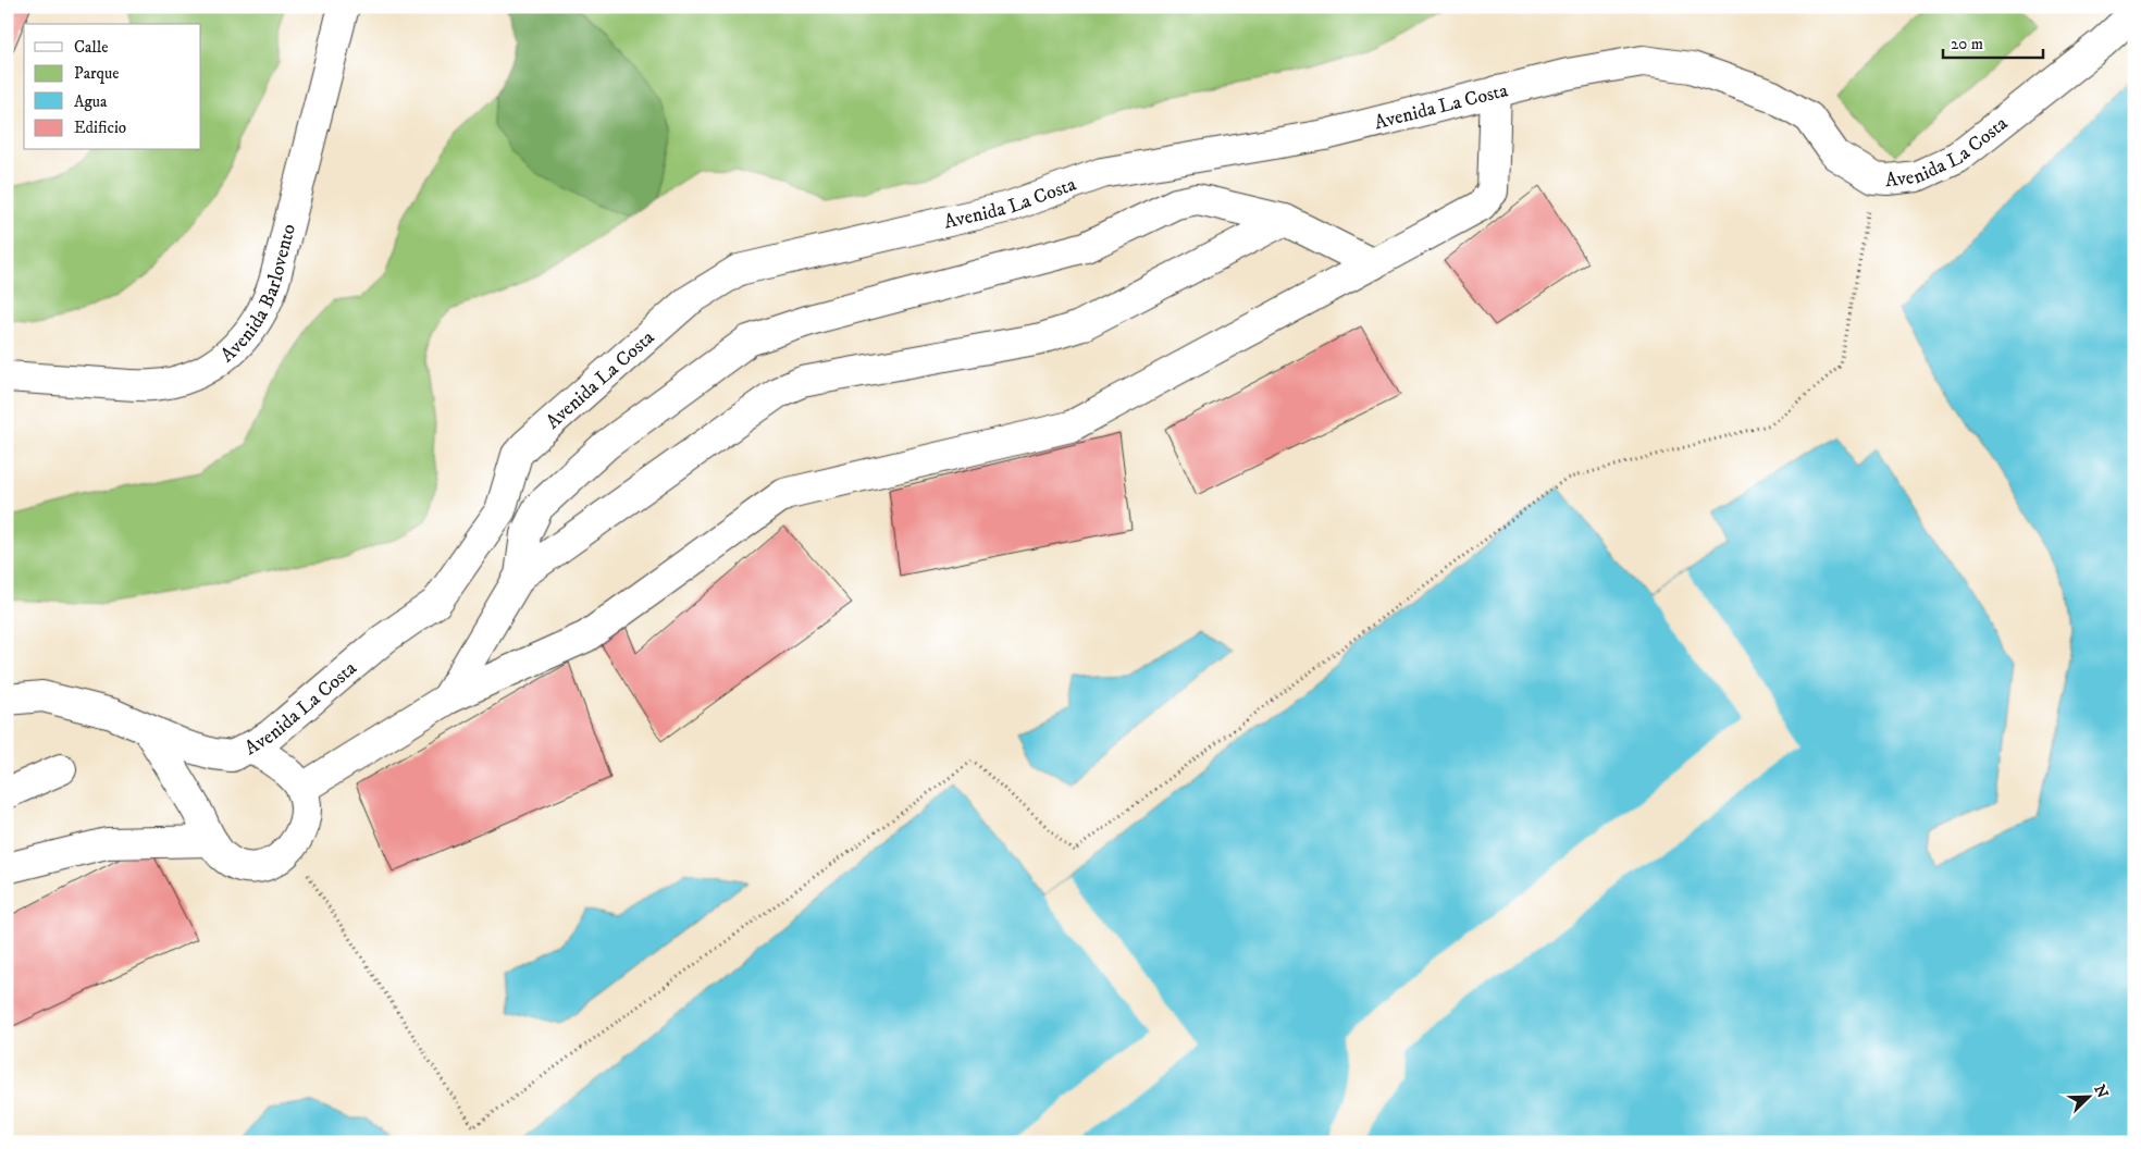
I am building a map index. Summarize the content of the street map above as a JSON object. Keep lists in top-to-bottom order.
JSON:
{
  "streets": {
    "street": ["Avenida La Costa", "Avenida Barlovento"]
  },
  "legend": [
    "Calle",
    "Parque",
    "Agua",
    "Edificio"
  ],
  "scale_bar": "20 m",
  "north": "top right"
}
